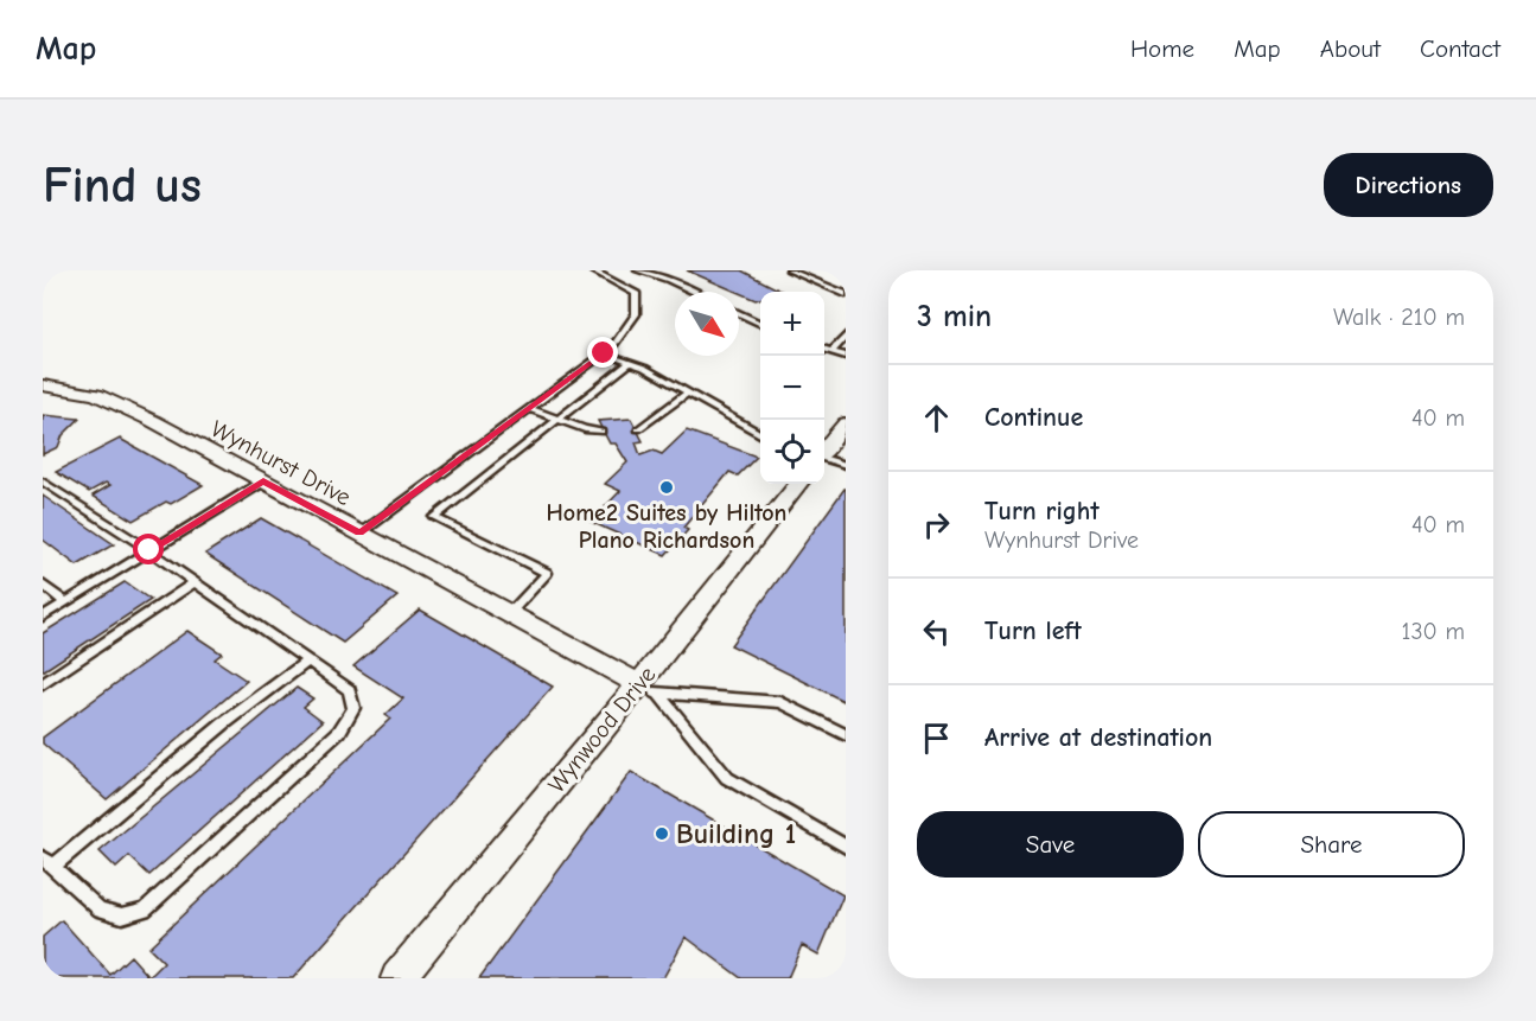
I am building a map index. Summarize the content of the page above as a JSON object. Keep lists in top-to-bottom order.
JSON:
{
  "streets": {
    "street": ["Wynhurst Drive", "Wynwood Drive"]
  },
  "crossings": [
    ["Wynhurst Drive", "Wynwood Drive"]
  ],
  "places": ["Home2 Suites by Hilton Plano Richardson", "Building 1"],
  "north": "bottom right",
  "page": {
    "header": "Map",
    "nav": [
      "Home",
      "Map",
      "About",
      "Contact"
    ],
    "buttons": [
      "Directions",
      ["Save", "Share"]
    ],
    "title": "Find us",
    "heading": ["3 min", "Walk · 210 m"],
    "map_buttons": ["+", "−"],
    "list": [
      ["Continue", "40 m"],
      ["Turn right", "Wynhurst Drive", "40 m"],
      ["Turn left", "130 m"],
      "Arrive at destination"
    ]
  }
}
